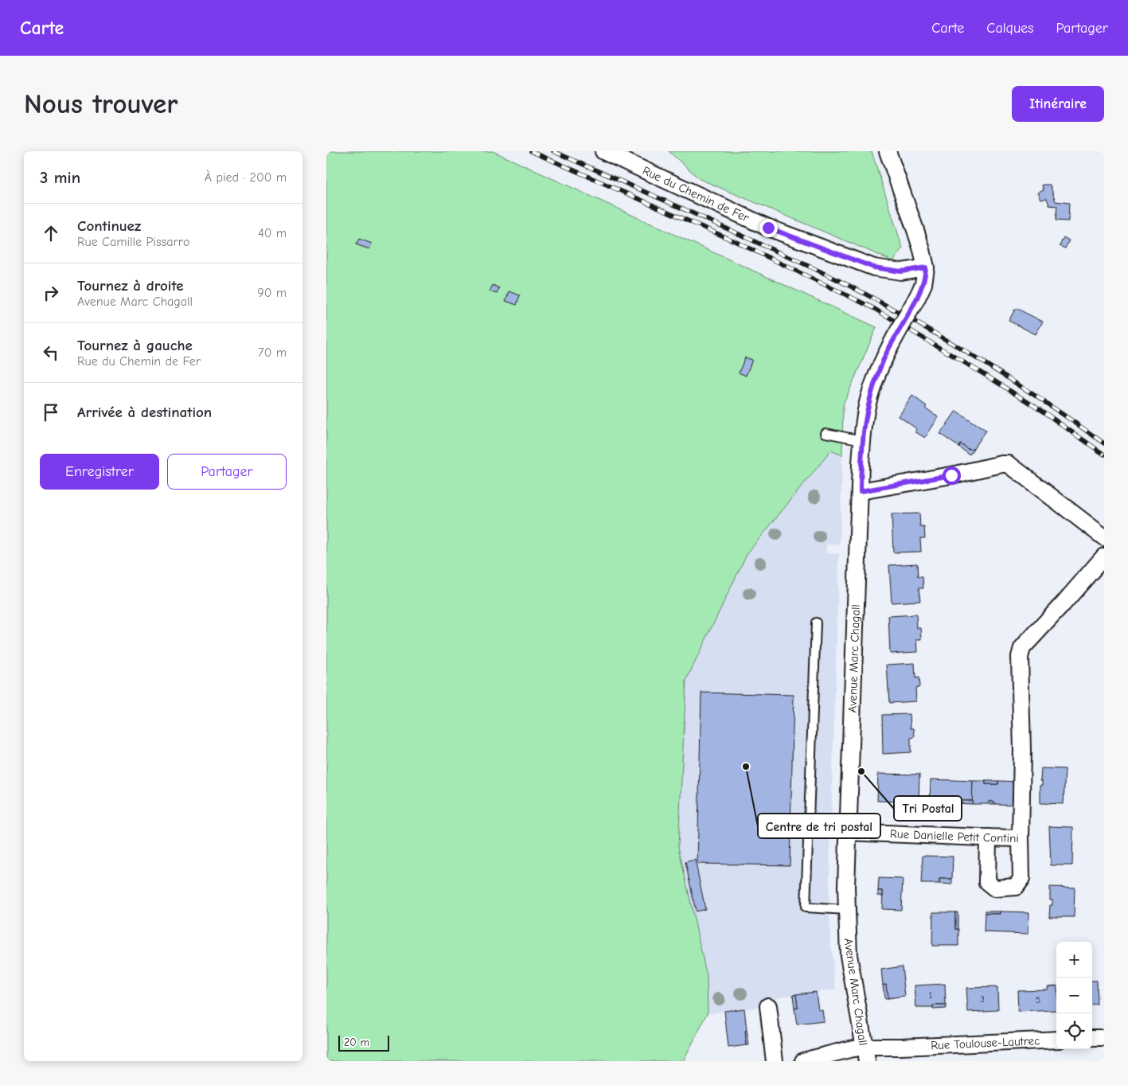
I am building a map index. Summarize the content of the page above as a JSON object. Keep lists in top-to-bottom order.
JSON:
{
  "streets": {
    "street": [
      "Rue du Chemin de Fer",
      "Avenue Marc Chagall",
      "Rue Danielle Petit Contini",
      "Rue Toulouse-Lautrec"
    ]
  },
  "crossings": [
    ["Rue du Chemin de Fer", "Avenue Marc Chagall"],
    ["Avenue Marc Chagall", "Rue Danielle Petit Contini"],
    ["Avenue Marc Chagall", "Rue Toulouse-Lautrec"]
  ],
  "places": ["Centre de tri postal", "Tri Postal"],
  "house_numbers": ["1", "3", "5"],
  "scale_bar": "20 m",
  "page": {
    "header": "Carte",
    "nav": ["Carte", "Calques", "Partager"],
    "buttons": [
      "Itinéraire",
      ["Enregistrer", "Partager"]
    ],
    "title": "Nous trouver",
    "heading": ["3 min", "À pied · 200 m"],
    "list": [
      ["Continuez", "Rue Camille Pissarro", "40 m"],
      ["Tournez à droite", "Avenue Marc Chagall", "90 m"],
      ["Tournez à gauche", "Rue du Chemin de Fer", "70 m"],
      "Arrivée à destination"
    ],
    "map_buttons": ["+", "−"],
    "scale": "20 m"
  }
}
